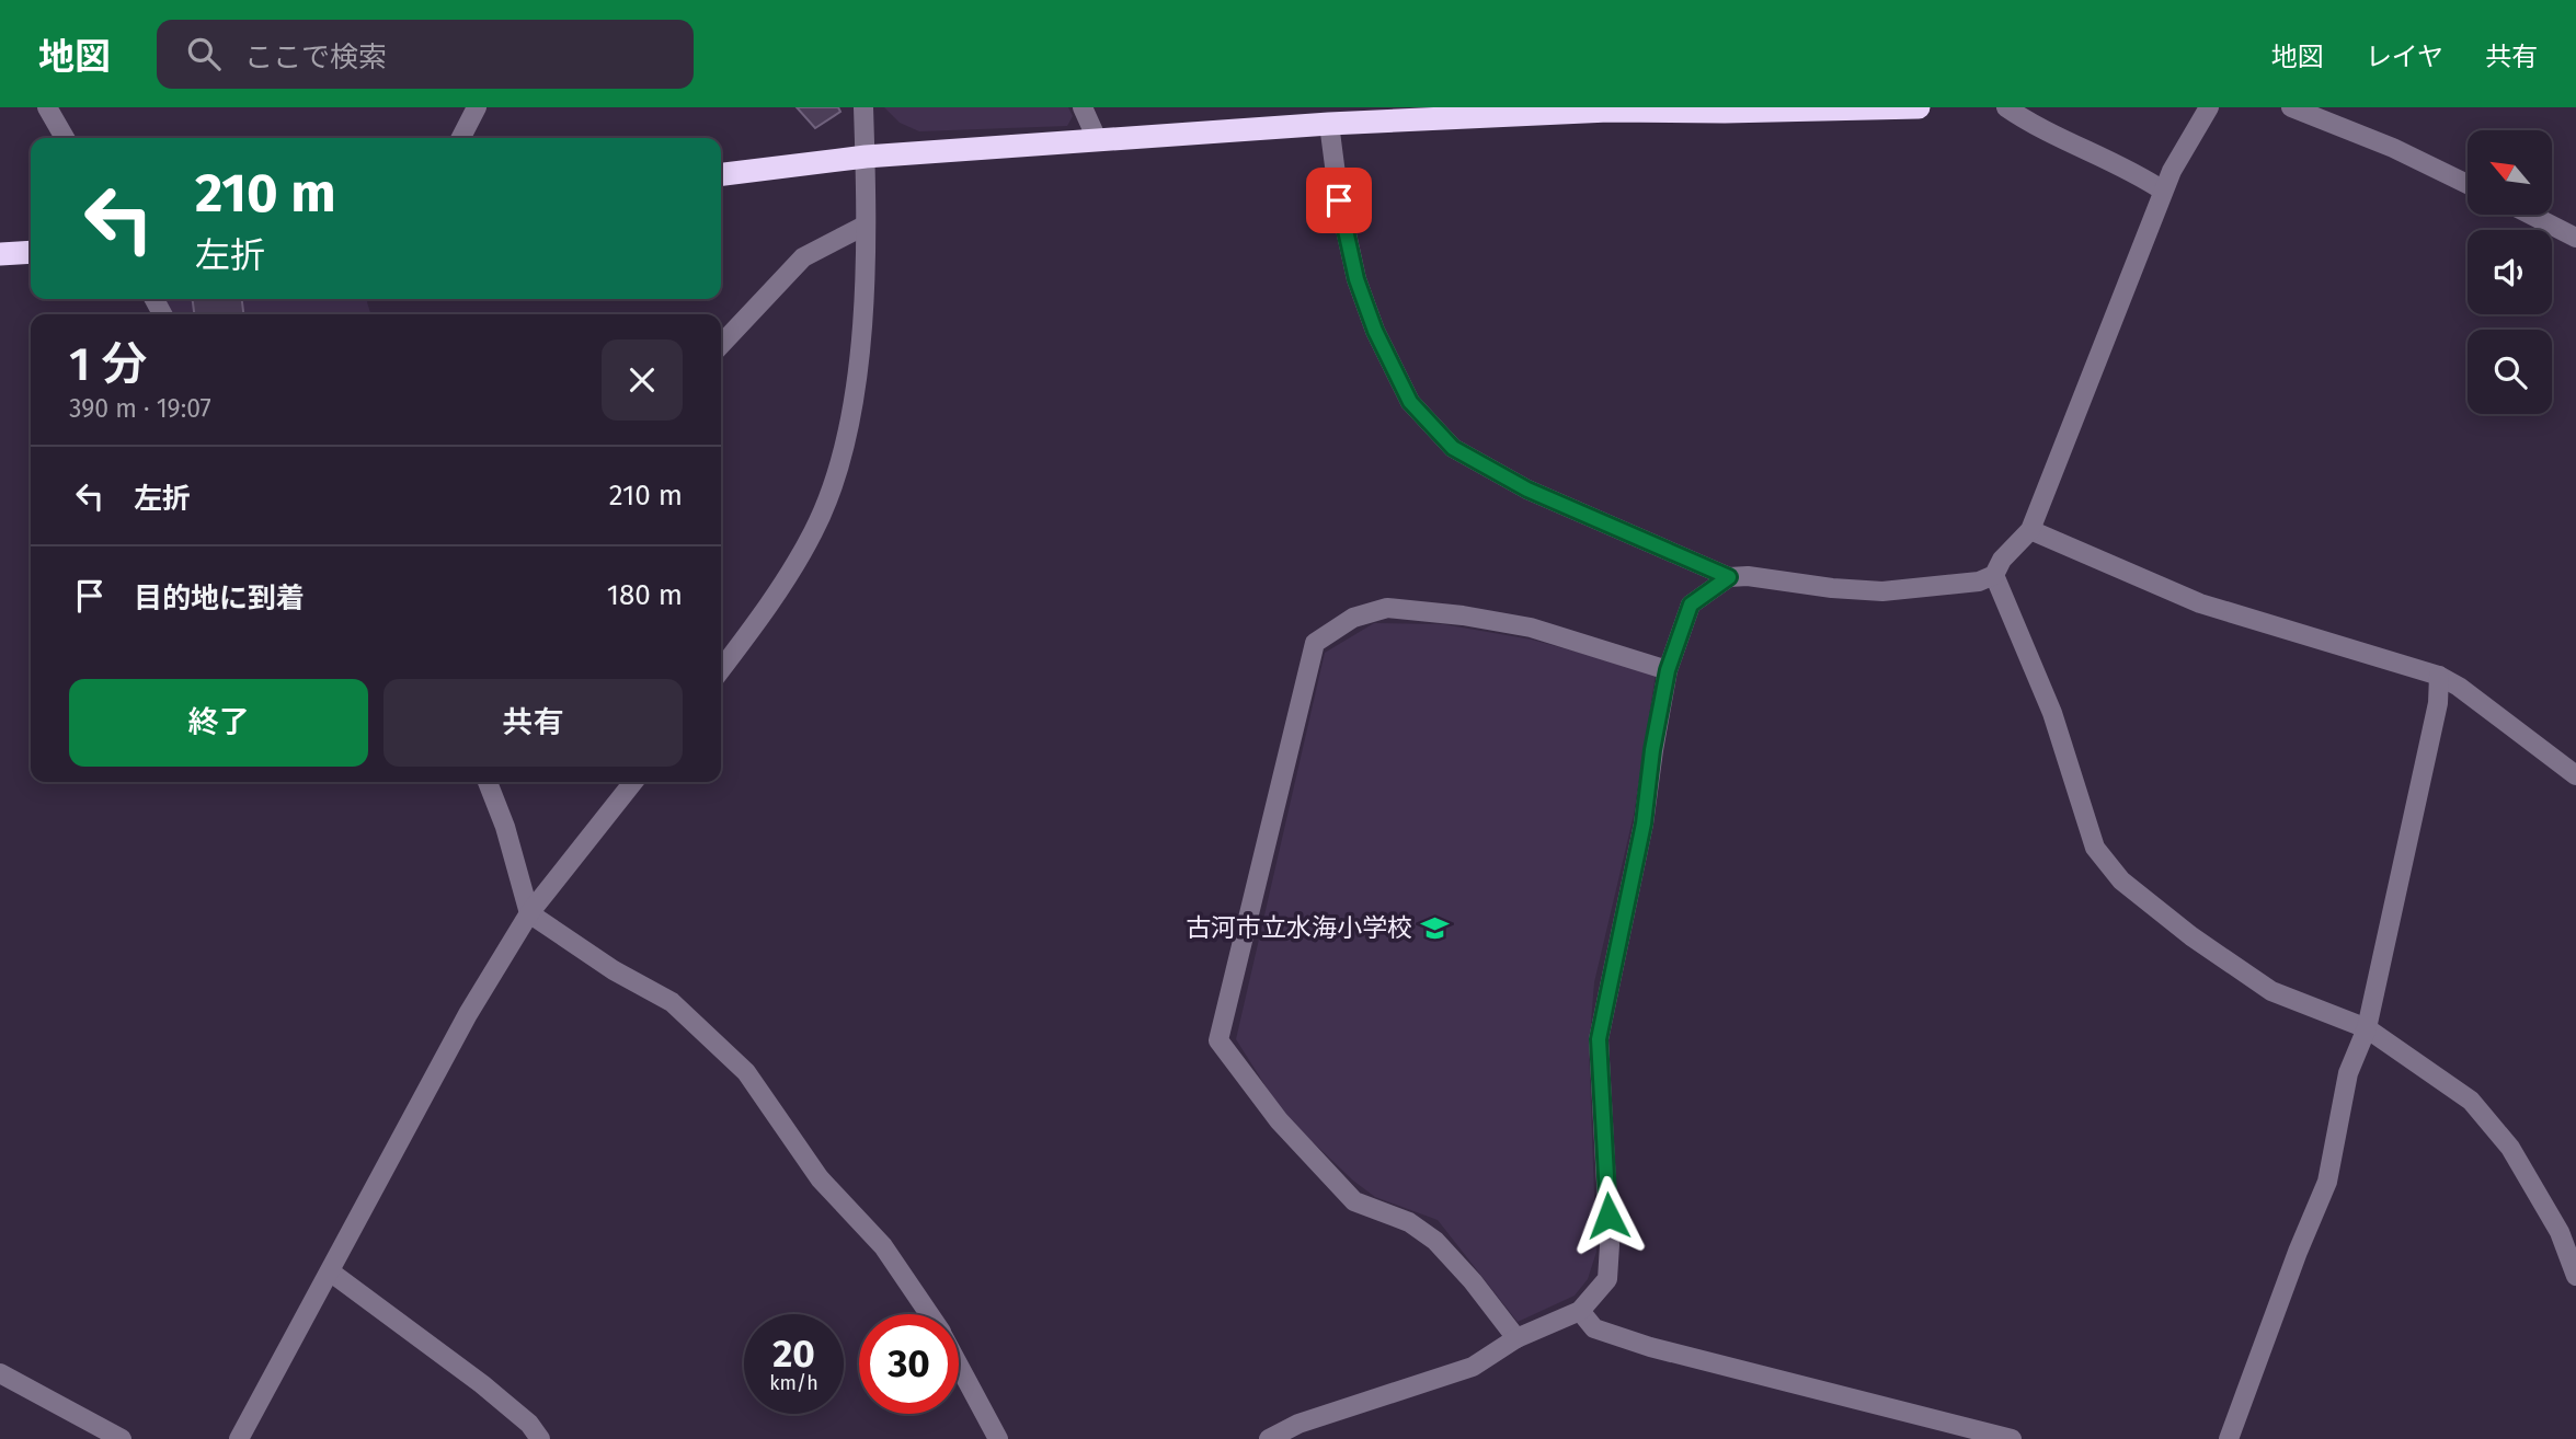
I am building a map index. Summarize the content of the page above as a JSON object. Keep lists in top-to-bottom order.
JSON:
{
  "places": {
    "school or university": ["古河市立水海小学校"]
  },
  "north": "top left",
  "page": {
    "header": "地図",
    "search": "ここで検索",
    "nav": ["地図", "レイヤ", "共有"],
    "turn": ["210 m", "左折"],
    "heading": ["1 分", "390 m · 19:07"],
    "list": [
      {
        "name": "左折",
        "value": "210 m"
      },
      {
        "name": "目的地に到着",
        "value": "180 m"
      }
    ],
    "buttons": ["終了", "共有"],
    "speed": "20 km/h",
    "limit": "30"
  }
}
